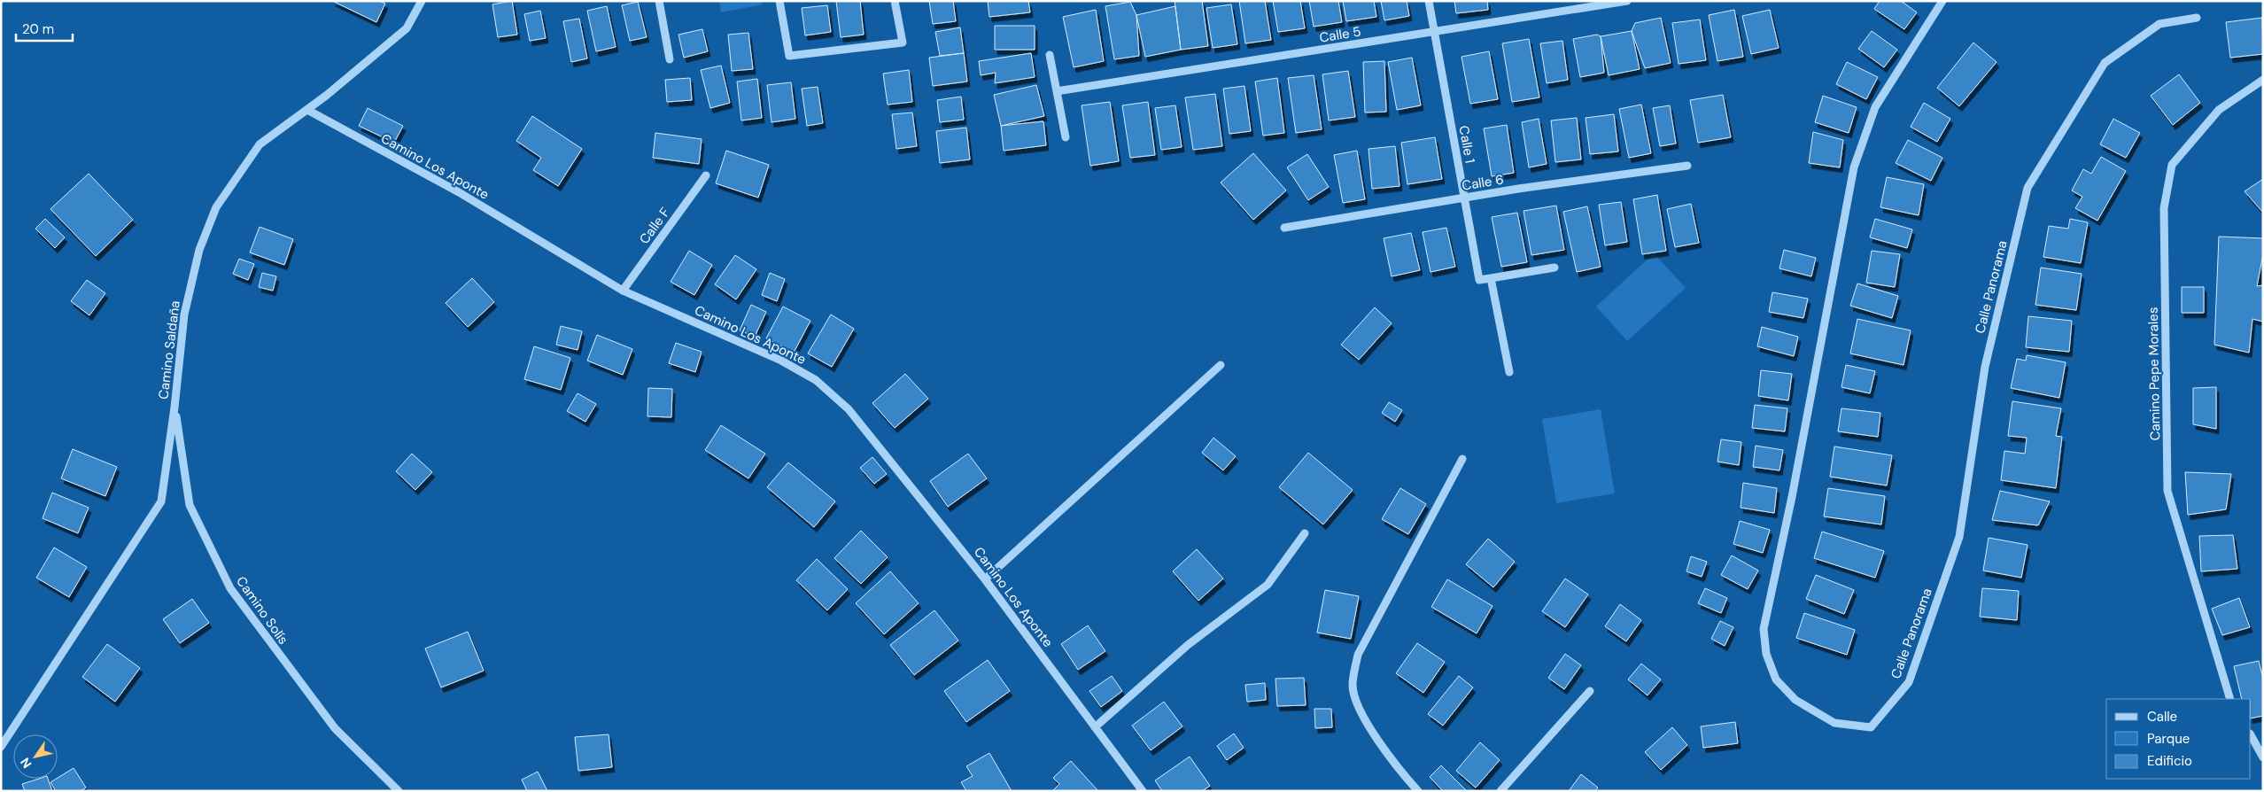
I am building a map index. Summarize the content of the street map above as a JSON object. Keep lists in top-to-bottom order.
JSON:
{
  "streets": {
    "street": [
      "Calle 5",
      "Calle 1",
      "Camino Los Aponte",
      "Calle 6",
      "Calle F",
      "Calle Panorama",
      "Camino Saldaña",
      "Camino Pepe Morales",
      "Camino Solís"
    ]
  },
  "crossings": [
    ["Calle 5", "Calle 1"],
    ["Calle 1", "Calle 6"],
    ["Camino Los Aponte", "Calle F"],
    ["Camino Los Aponte", "Camino Saldaña"],
    ["Camino Saldaña", "Camino Solís"]
  ],
  "legend": ["Calle", "Parque", "Edificio"],
  "scale_bar": "20 m",
  "north": "bottom left"
}
